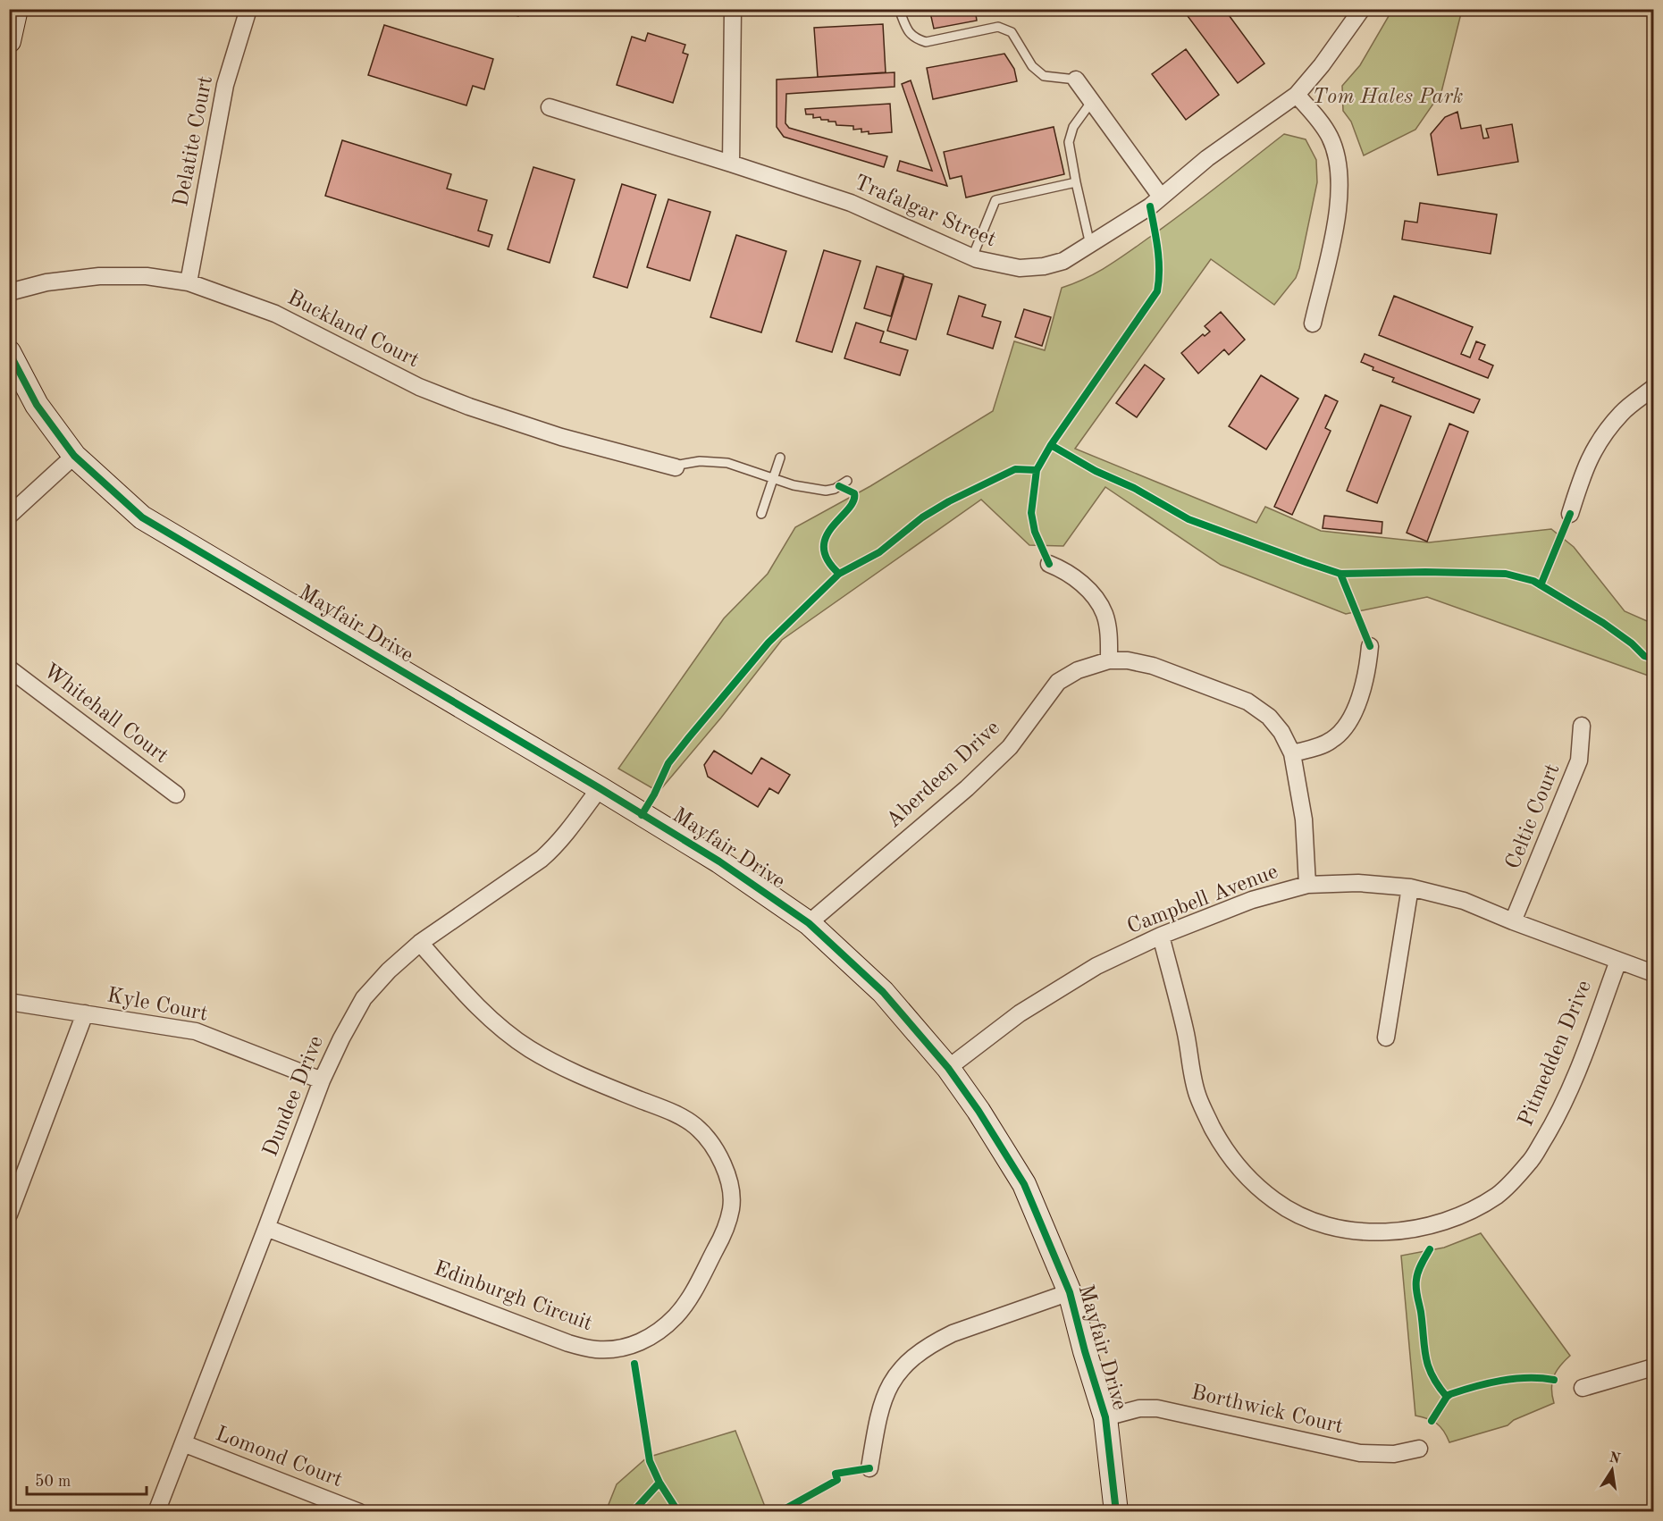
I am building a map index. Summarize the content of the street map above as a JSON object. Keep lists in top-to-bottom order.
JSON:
{
  "streets": {
    "street": [
      "Delatite Court",
      "Trafalgar Street",
      "Buckland Court",
      "Mayfair Drive",
      "Whitehall Court",
      "Aberdeen Drive",
      "Celtic Court",
      "Campbell Avenue",
      "Kyle Court",
      "Pitmedden Drive",
      "Dundee Drive",
      "Edinburgh Circuit",
      "Borthwick Court",
      "Lomond Court"
    ]
  },
  "crossings": [
    ["Delatite Court", "Buckland Court"],
    ["Mayfair Drive", "Aberdeen Drive"],
    ["Mayfair Drive", "Campbell Avenue"],
    ["Mayfair Drive", "Dundee Drive"],
    ["Mayfair Drive", "Borthwick Court"],
    ["Aberdeen Drive", "Campbell Avenue"],
    ["Celtic Court", "Campbell Avenue"],
    ["Campbell Avenue", "Pitmedden Drive"],
    ["Kyle Court", "Dundee Drive"],
    ["Dundee Drive", "Edinburgh Circuit"],
    ["Dundee Drive", "Lomond Court"]
  ],
  "parks": ["Tom Hales Park"],
  "scale_bar": "50 m",
  "north": "top"
}
